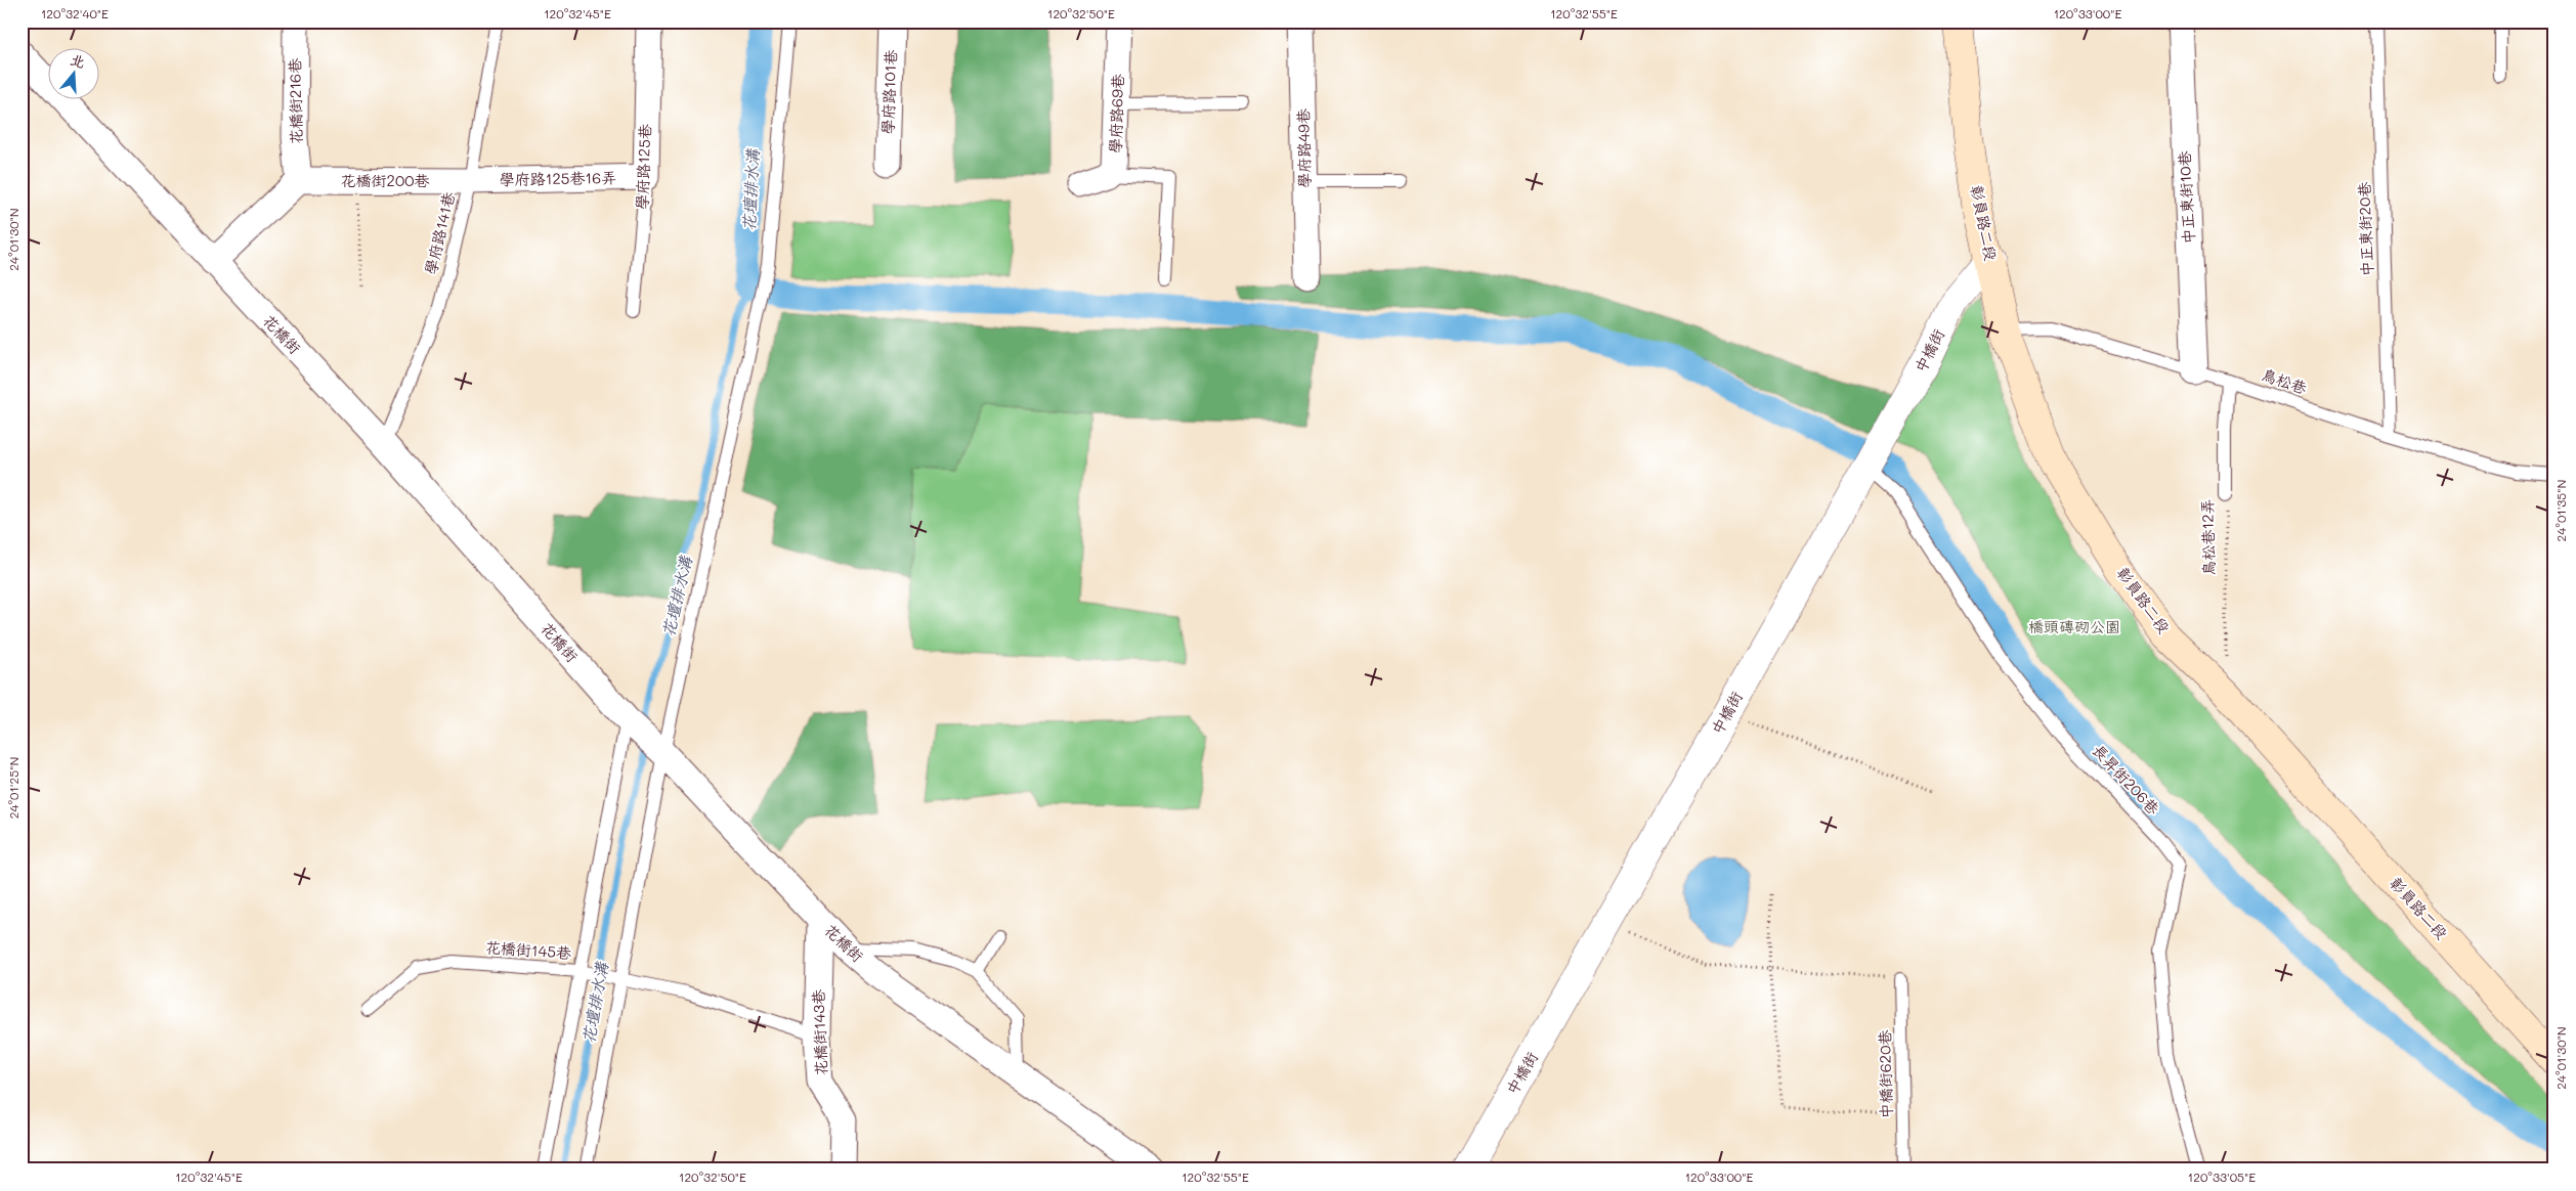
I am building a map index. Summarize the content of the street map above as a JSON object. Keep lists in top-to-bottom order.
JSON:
{
  "streets": {
    "main road": ["彰員路二段"],
    "street": [
      "學府路101巷",
      "花橋街216巷",
      "學府路69巷",
      "學府路49巷",
      "學府路125巷",
      "學府路125巷16弄",
      "花橋街200巷",
      "中正東街10巷",
      "花橋街",
      "中橋街",
      "花橋街143巷"
    ],
    "lane": [
      "中正東街20巷",
      "學府路141巷",
      "鳥松巷",
      "鳥松巷12弄",
      "長昇街206巷",
      "花橋街145巷",
      "中橋街620巷"
    ]
  },
  "crossings": [
    ["花橋街216巷", "花橋街200巷"],
    ["學府路125巷", "學府路125巷16弄"],
    ["學府路125巷16弄", "花橋街200巷"],
    ["學府路125巷16弄", "學府路141巷"],
    ["花橋街200巷", "學府路141巷"],
    ["中正東街10巷", "鳥松巷"],
    ["彰員路二段", "中橋街"],
    ["彰員路二段", "鳥松巷"],
    ["彰員路二段", "鳥松巷12弄"],
    ["中正東街20巷", "鳥松巷"],
    ["學府路141巷", "花橋街"],
    ["花橋街", "花橋街143巷"],
    ["中橋街", "長昇街206巷"],
    ["鳥松巷", "鳥松巷12弄"],
    ["花橋街145巷", "花橋街143巷"]
  ],
  "water": ["花壇排水溝"],
  "parks": ["橋頭磚砌公園"],
  "north": "top",
  "coordinates": [
    "120°32'40\"E",
    "120°32'45\"E",
    "120°32'50\"E",
    "120°32'55\"E",
    "120°33'00\"E",
    "24°01'30\"N",
    "24°01'35\"N",
    "24°01'25\"N",
    "120°33'05\"E"
  ]
}
